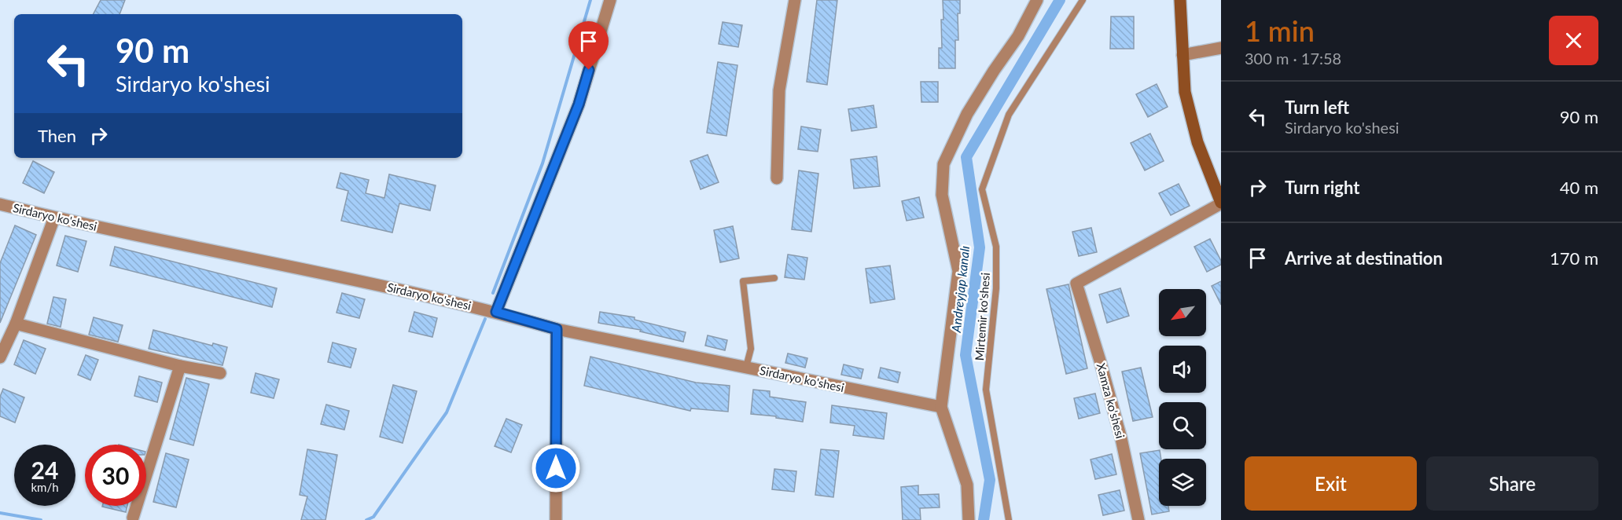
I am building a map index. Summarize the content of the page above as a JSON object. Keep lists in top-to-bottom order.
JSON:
{
  "streets": {
    "street": ["Sirdaryo ko'shesi", "Xamza ko'shesi"],
    "lane": ["Mirtemir ko'shesi"]
  },
  "water": ["Andreyjap kanalı"],
  "north": "bottom left",
  "page": {
    "heading": ["1 min", "300 m · 17:58"],
    "turn": ["90 m", "Sirdaryo ko'shesi"],
    "list": [
      {
        "name": "Turn left",
        "note": "Sirdaryo ko'shesi",
        "value": "90 m"
      },
      {
        "name": "Turn right",
        "value": "40 m"
      },
      {
        "name": "Arrive at destination",
        "value": "170 m"
      }
    ],
    "then": "Then",
    "speed": "24 km/h",
    "limit": "30",
    "buttons": ["Exit", "Share"]
  }
}
